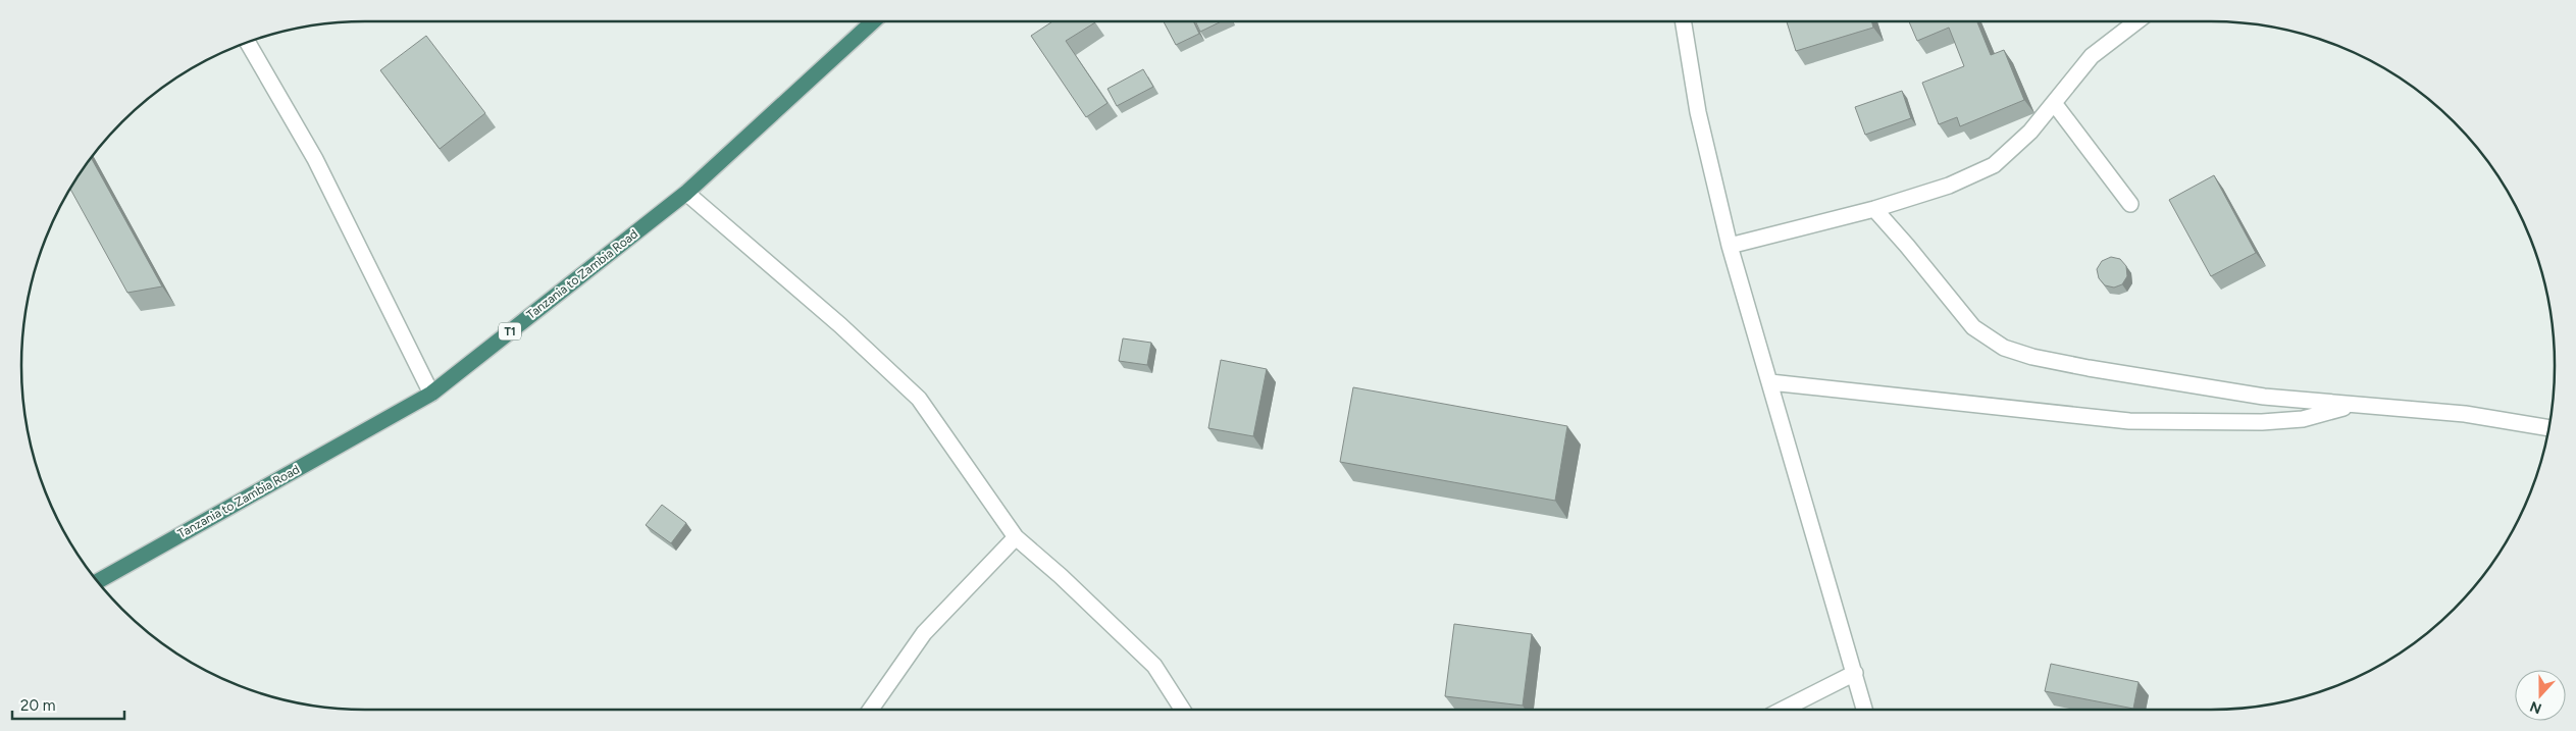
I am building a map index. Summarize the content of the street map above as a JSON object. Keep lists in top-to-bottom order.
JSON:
{
  "streets": {
    "highway": ["Tanzania to Zambia Road", "T1"]
  },
  "scale_bar": "20 m",
  "north": "bottom"
}
